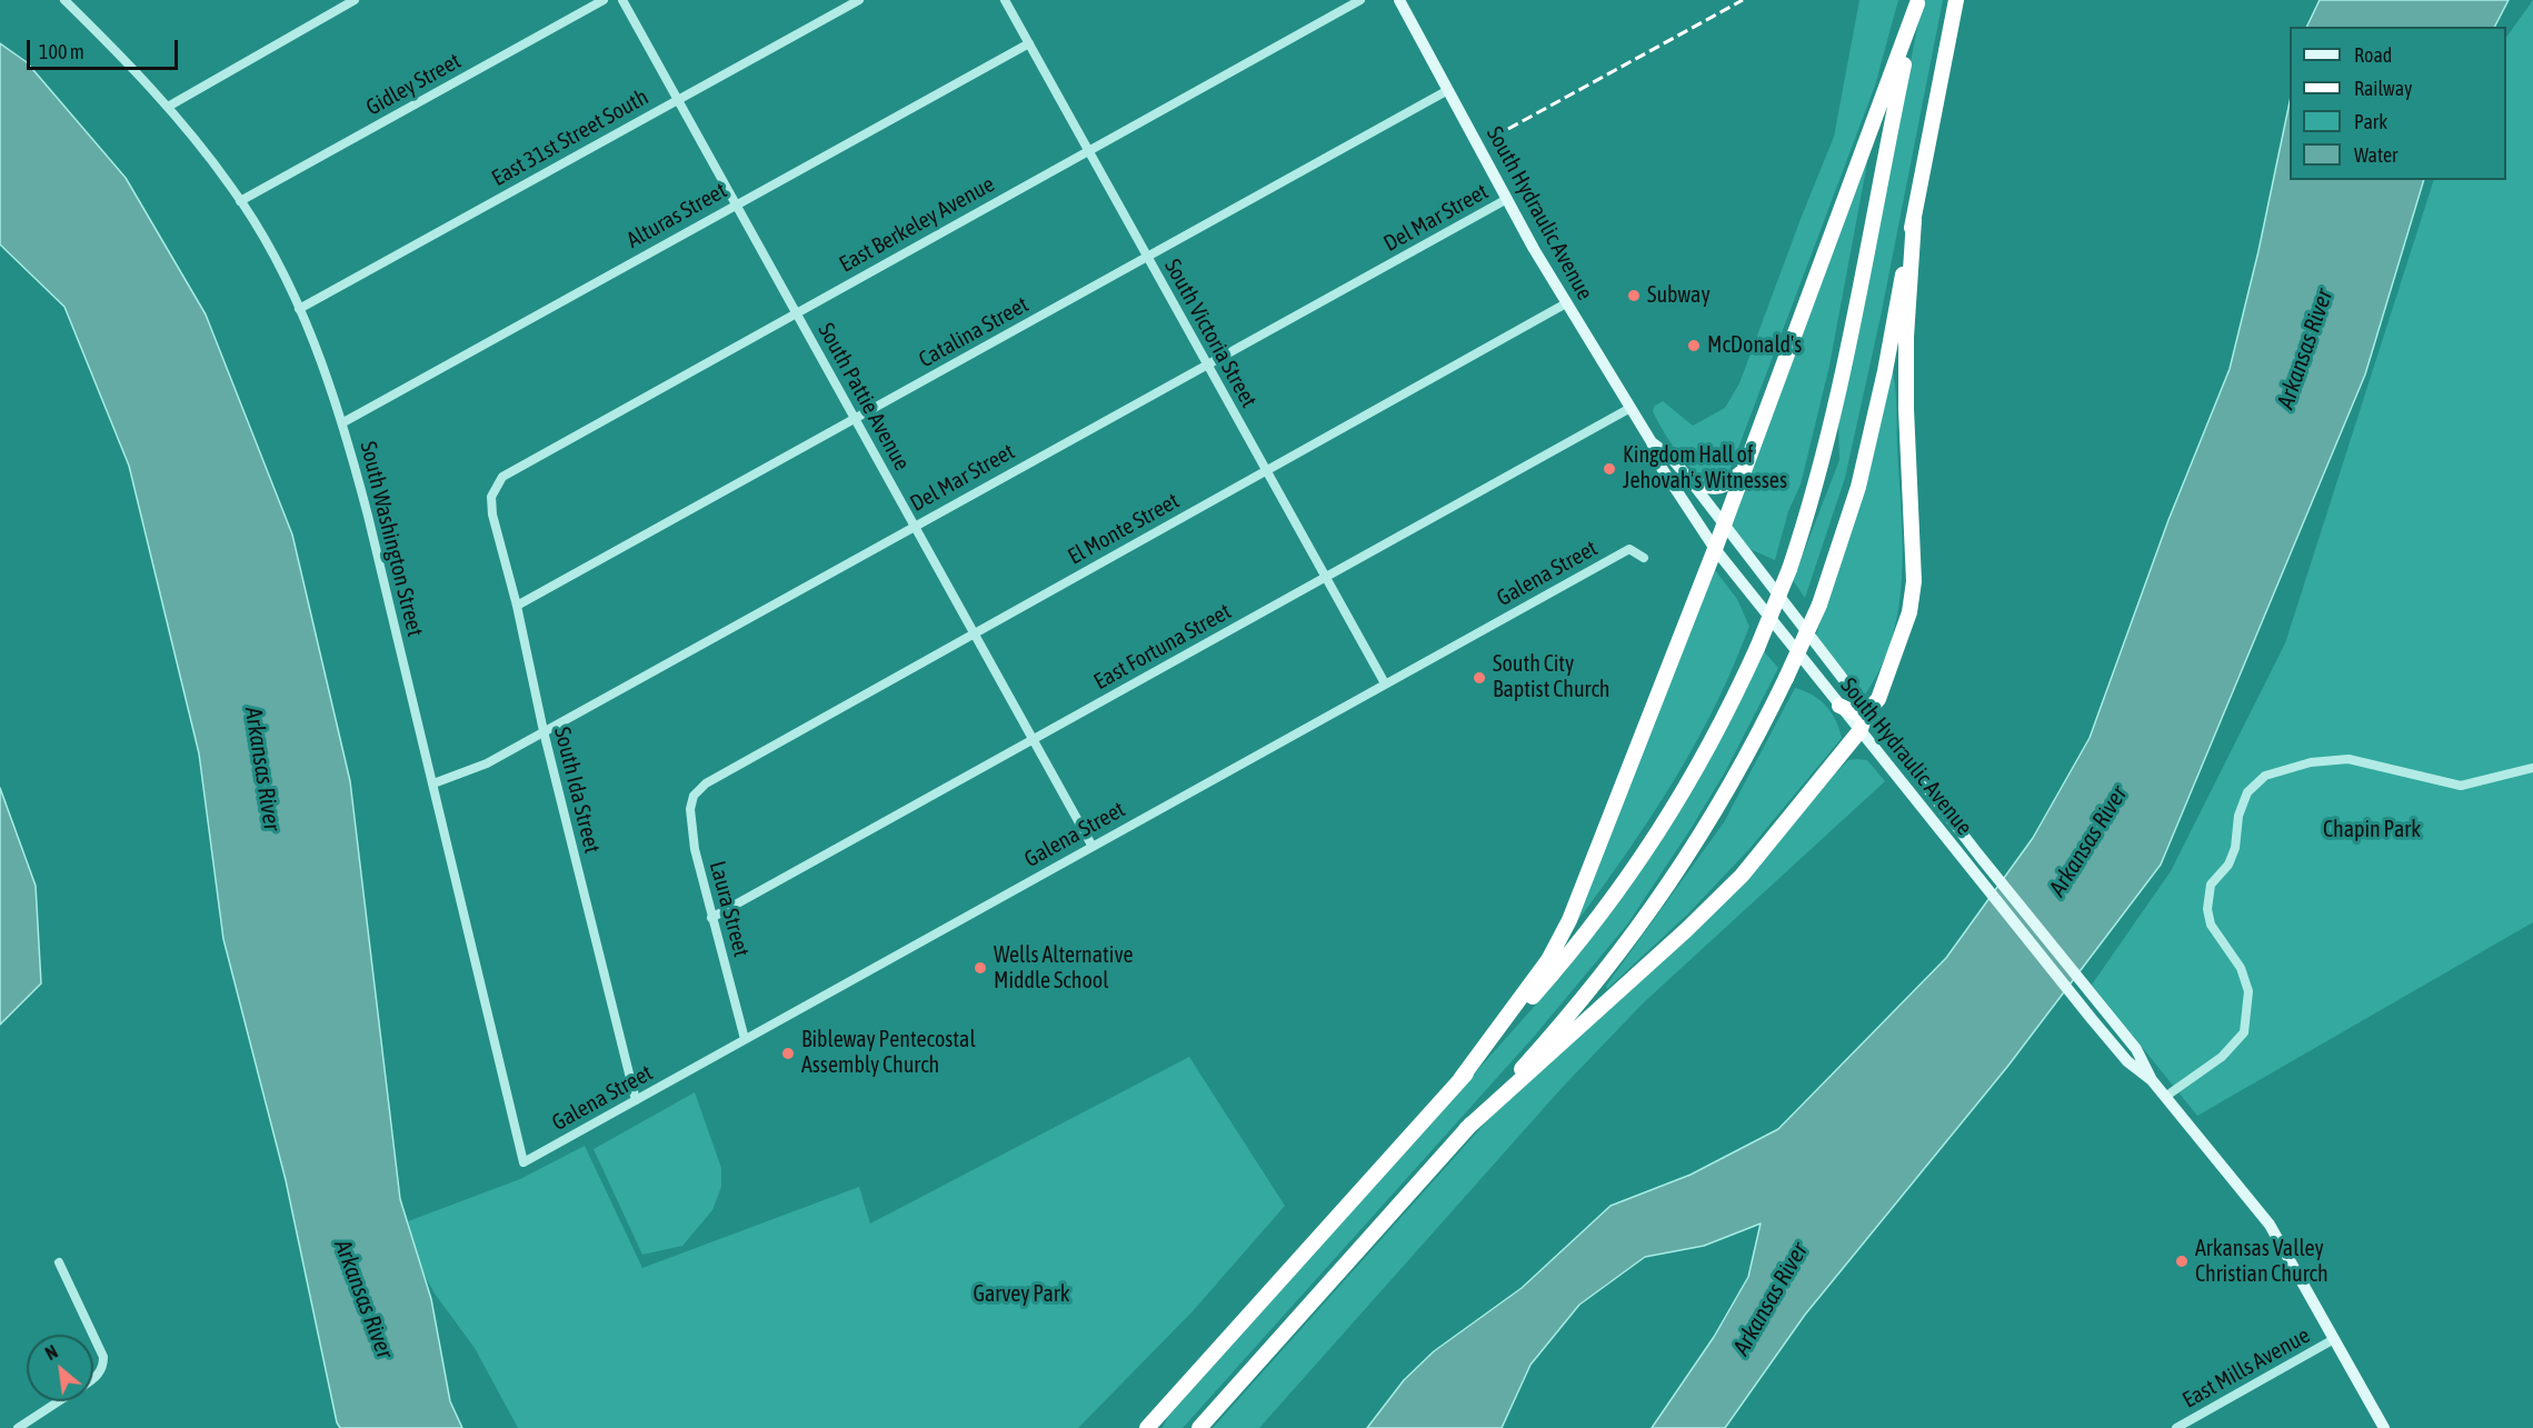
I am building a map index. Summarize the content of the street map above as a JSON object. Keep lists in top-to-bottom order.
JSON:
{
  "streets": {
    "street": [
      "Gidley Street",
      "East 31st Street South",
      "South Hydraulic Avenue",
      "Alturas Street",
      "Del Mar Street",
      "East Berkeley Avenue",
      "Catalina Street",
      "South Victoria Street",
      "South Pattie Avenue",
      "El Monte Street",
      "South Washington Street",
      "Galena Street",
      "East Fortuna Street",
      "South Ida Street",
      "Laura Street",
      "East Mills Avenue"
    ]
  },
  "crossings": [
    ["Gidley Street", "South Washington Street"],
    ["East 31st Street South", "South Pattie Avenue"],
    ["East 31st Street South", "South Washington Street"],
    ["South Hydraulic Avenue", "Del Mar Street"],
    ["South Hydraulic Avenue", "Catalina Street"],
    ["South Hydraulic Avenue", "El Monte Street"],
    ["South Hydraulic Avenue", "East Fortuna Street"],
    ["South Hydraulic Avenue", "East Mills Avenue"],
    ["Alturas Street", "South Victoria Street"],
    ["Alturas Street", "South Pattie Avenue"],
    ["Alturas Street", "South Washington Street"],
    ["Del Mar Street", "South Victoria Street"],
    ["Del Mar Street", "South Pattie Avenue"],
    ["Del Mar Street", "South Washington Street"],
    ["Del Mar Street", "South Ida Street"],
    ["East Berkeley Avenue", "South Victoria Street"],
    ["East Berkeley Avenue", "South Pattie Avenue"],
    ["East Berkeley Avenue", "South Ida Street"],
    ["Catalina Street", "South Victoria Street"],
    ["Catalina Street", "South Pattie Avenue"],
    ["Catalina Street", "South Ida Street"],
    ["South Victoria Street", "El Monte Street"],
    ["South Victoria Street", "Galena Street"],
    ["South Victoria Street", "East Fortuna Street"],
    ["South Pattie Avenue", "El Monte Street"],
    ["South Pattie Avenue", "Galena Street"],
    ["South Pattie Avenue", "East Fortuna Street"],
    ["El Monte Street", "Laura Street"],
    ["South Washington Street", "Galena Street"],
    ["Galena Street", "South Ida Street"],
    ["Galena Street", "Laura Street"],
    ["East Fortuna Street", "Laura Street"]
  ],
  "water": ["Arkansas River"],
  "parks": ["Chapin Park", "Garvey Park"],
  "places": [
    "Subway",
    "McDonald's",
    "Kingdom Hall of Jehovah's Witnesses",
    "South City Baptist Church",
    "Wells Alternative Middle School",
    "Bibleway Pentecostal Assembly Church",
    "Arkansas Valley Christian Church"
  ],
  "legend": [
    "Road",
    "Railway",
    "Park",
    "Water"
  ],
  "scale_bar": "100 m",
  "north": "top left"
}
